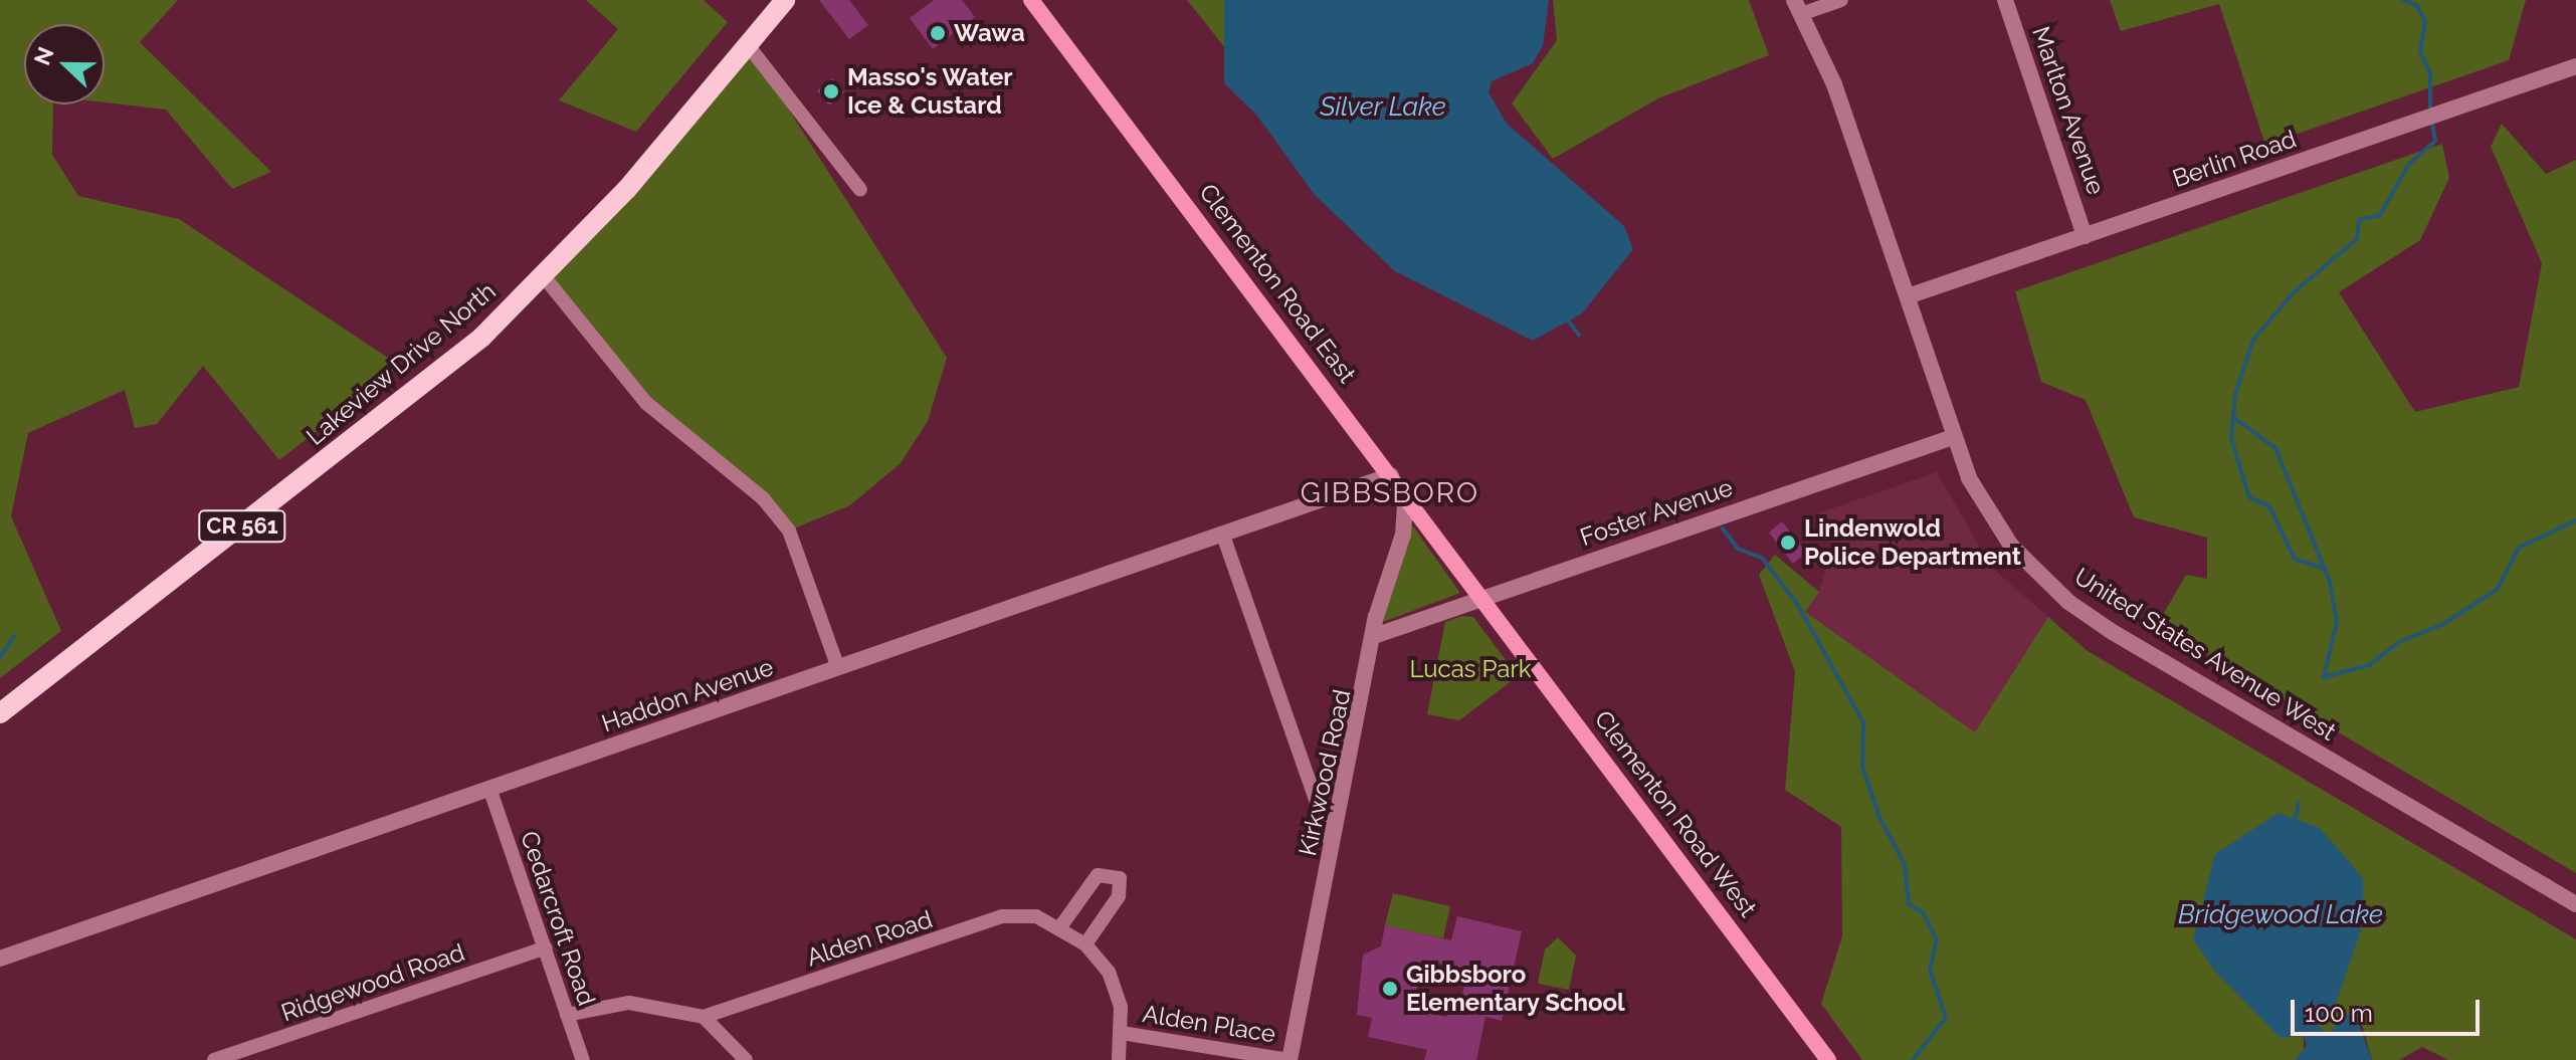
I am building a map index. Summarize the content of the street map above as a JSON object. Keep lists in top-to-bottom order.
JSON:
{
  "streets": {
    "main road": [
      "Clementon Road East",
      "Lakeview Drive North",
      "CR 561",
      "Clementon Road West"
    ],
    "street": [
      "Marlton Avenue",
      "Berlin Road",
      "Foster Avenue",
      "United States Avenue West",
      "Haddon Avenue",
      "Kirkwood Road",
      "Cedarcroft Road",
      "Alden Road",
      "Ridgewood Road",
      "Alden Place"
    ]
  },
  "crossings": [
    ["Marlton Avenue", "Berlin Road"],
    ["Berlin Road", "United States Avenue West"],
    ["Clementon Road East", "Foster Avenue"],
    ["Clementon Road East", "Haddon Avenue"],
    ["Clementon Road East", "Kirkwood Road"],
    ["Clementon Road East", "Clementon Road West"],
    ["Foster Avenue", "United States Avenue West"],
    ["Foster Avenue", "Kirkwood Road"],
    ["Foster Avenue", "Clementon Road West"],
    ["Haddon Avenue", "Cedarcroft Road"],
    ["Kirkwood Road", "Alden Place"],
    ["Cedarcroft Road", "Alden Road"],
    ["Cedarcroft Road", "Ridgewood Road"],
    ["Alden Road", "Alden Place"]
  ],
  "districts": ["GIBBSBORO"],
  "water": ["Silver Lake", "Bridgewood Lake"],
  "parks": ["Lucas Park"],
  "places": [
    "Wawa",
    "Masso's Water Ice & Custard",
    "Lindenwold Police Department",
    "Gibbsboro Elementary School"
  ],
  "scale_bar": "100 m",
  "north": "left"
}
